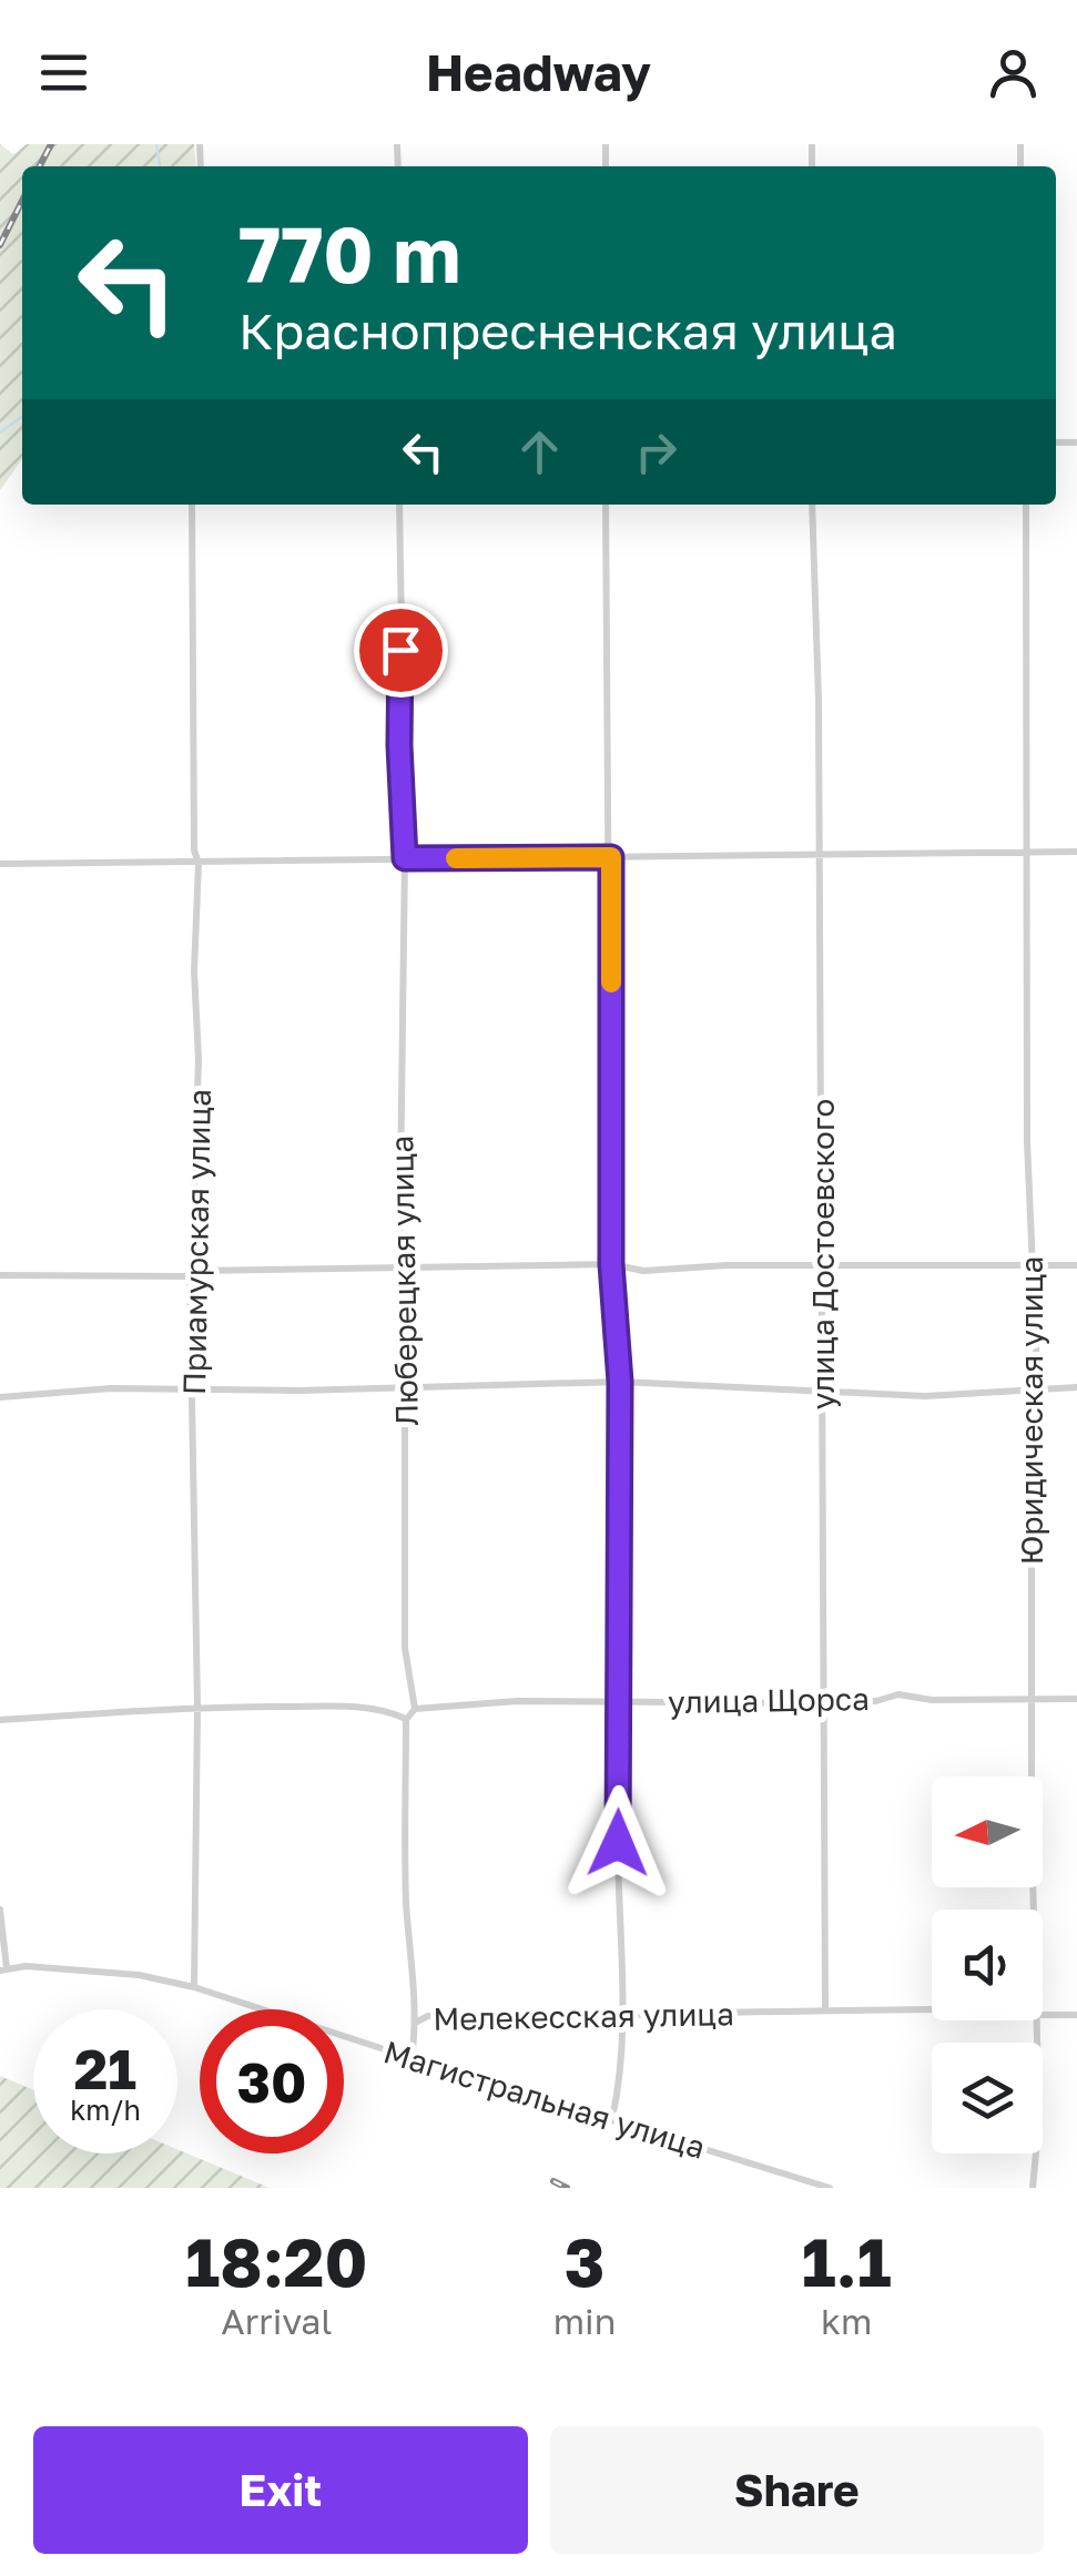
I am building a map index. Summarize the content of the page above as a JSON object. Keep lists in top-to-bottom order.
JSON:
{
  "streets": {
    "street": [
      "Приамурская улица",
      "улица Достоевского",
      "Люберецкая улица",
      "Юридическая улица",
      "улица Щорса",
      "Мелекесская улица",
      "Магистральная улица"
    ]
  },
  "crossings": [
    ["Приамурская улица", "Магистральная улица"],
    ["улица Достоевского", "улица Щорса"],
    ["улица Достоевского", "Мелекесская улица"],
    ["Люберецкая улица", "улица Щорса"],
    ["Юридическая улица", "улица Щорса"]
  ],
  "north": "left",
  "page": {
    "header": "Headway",
    "turn": ["770 m", "Краснопресненская улица"],
    "speed": "21 km/h",
    "limit": "30",
    "eta": [
      "18:20",
      "Arrival",
      "3",
      "min",
      "1.1",
      "km"
    ],
    "buttons": ["Exit", "Share"]
  }
}
